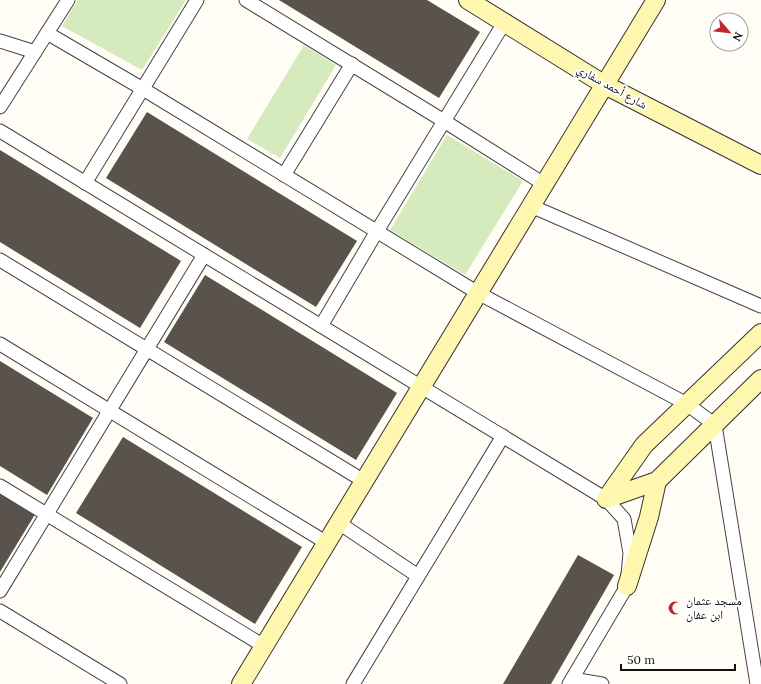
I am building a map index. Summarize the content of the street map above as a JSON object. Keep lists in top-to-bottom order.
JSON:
{
  "streets": {
    "street": ["شارع أحمد سفاري"]
  },
  "places": {
    "mosque": ["مسجد عثمان ابن عفان"]
  },
  "scale_bar": "50 m",
  "north": "bottom right"
}
